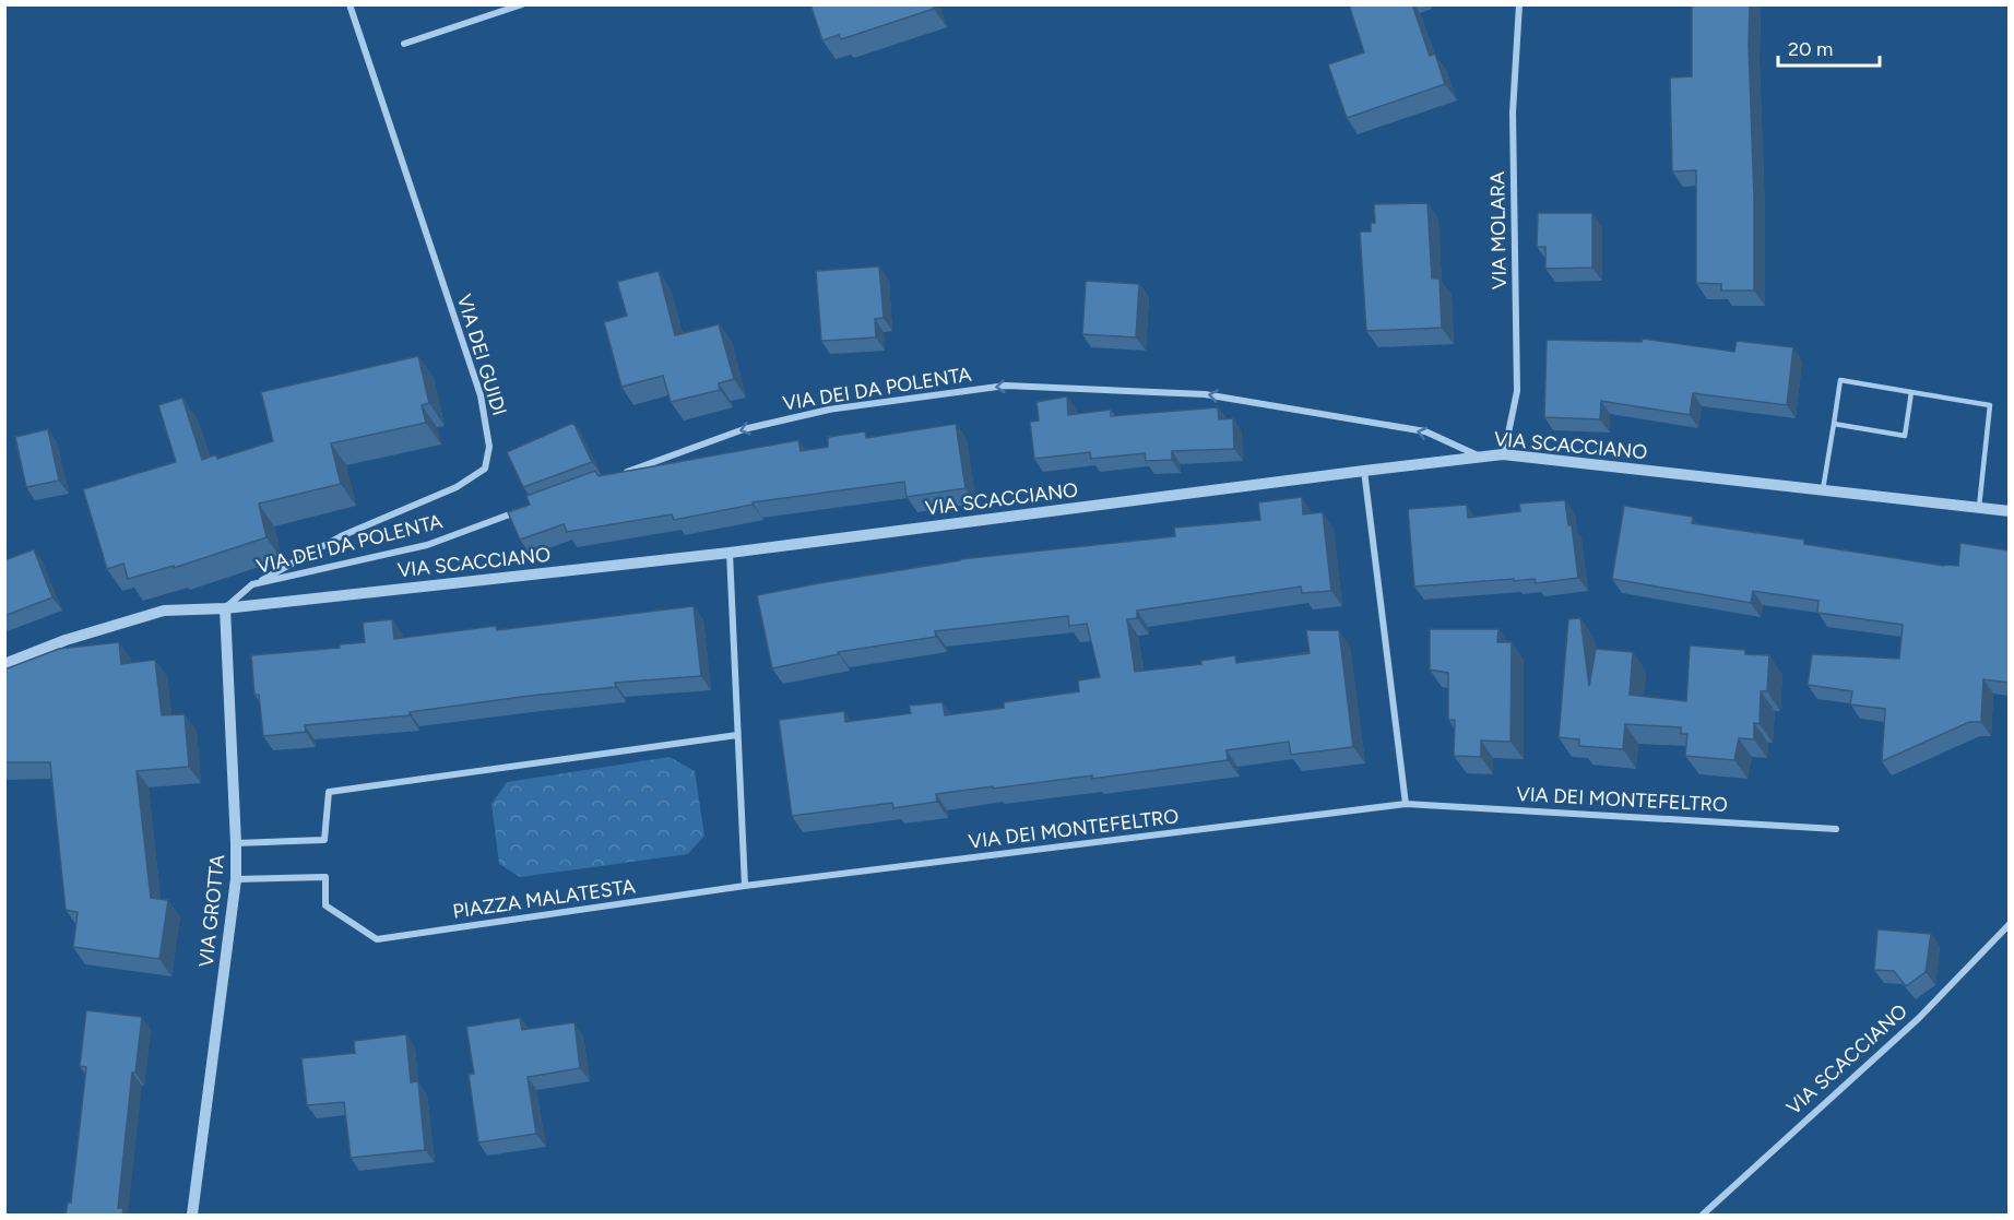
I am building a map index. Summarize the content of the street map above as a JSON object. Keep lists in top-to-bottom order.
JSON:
{
  "streets": {
    "street": [
      "VIA MOLARA",
      "VIA DEI GUIDI",
      "VIA DEI DA POLENTA",
      "VIA SCACCIANO",
      "VIA DEI MONTEFELTRO",
      "PIAZZA MALATESTA",
      "VIA GROTTA"
    ]
  },
  "crossings": [
    ["VIA MOLARA", "VIA SCACCIANO"],
    ["VIA DEI GUIDI", "VIA DEI DA POLENTA"],
    ["VIA DEI DA POLENTA", "VIA SCACCIANO"],
    ["VIA DEI DA POLENTA", "VIA GROTTA"],
    ["VIA SCACCIANO", "VIA GROTTA"],
    ["VIA DEI MONTEFELTRO", "PIAZZA MALATESTA"],
    ["PIAZZA MALATESTA", "VIA GROTTA"]
  ],
  "one_way": ["VIA DEI DA POLENTA"],
  "scale_bar": "20 m"
}
